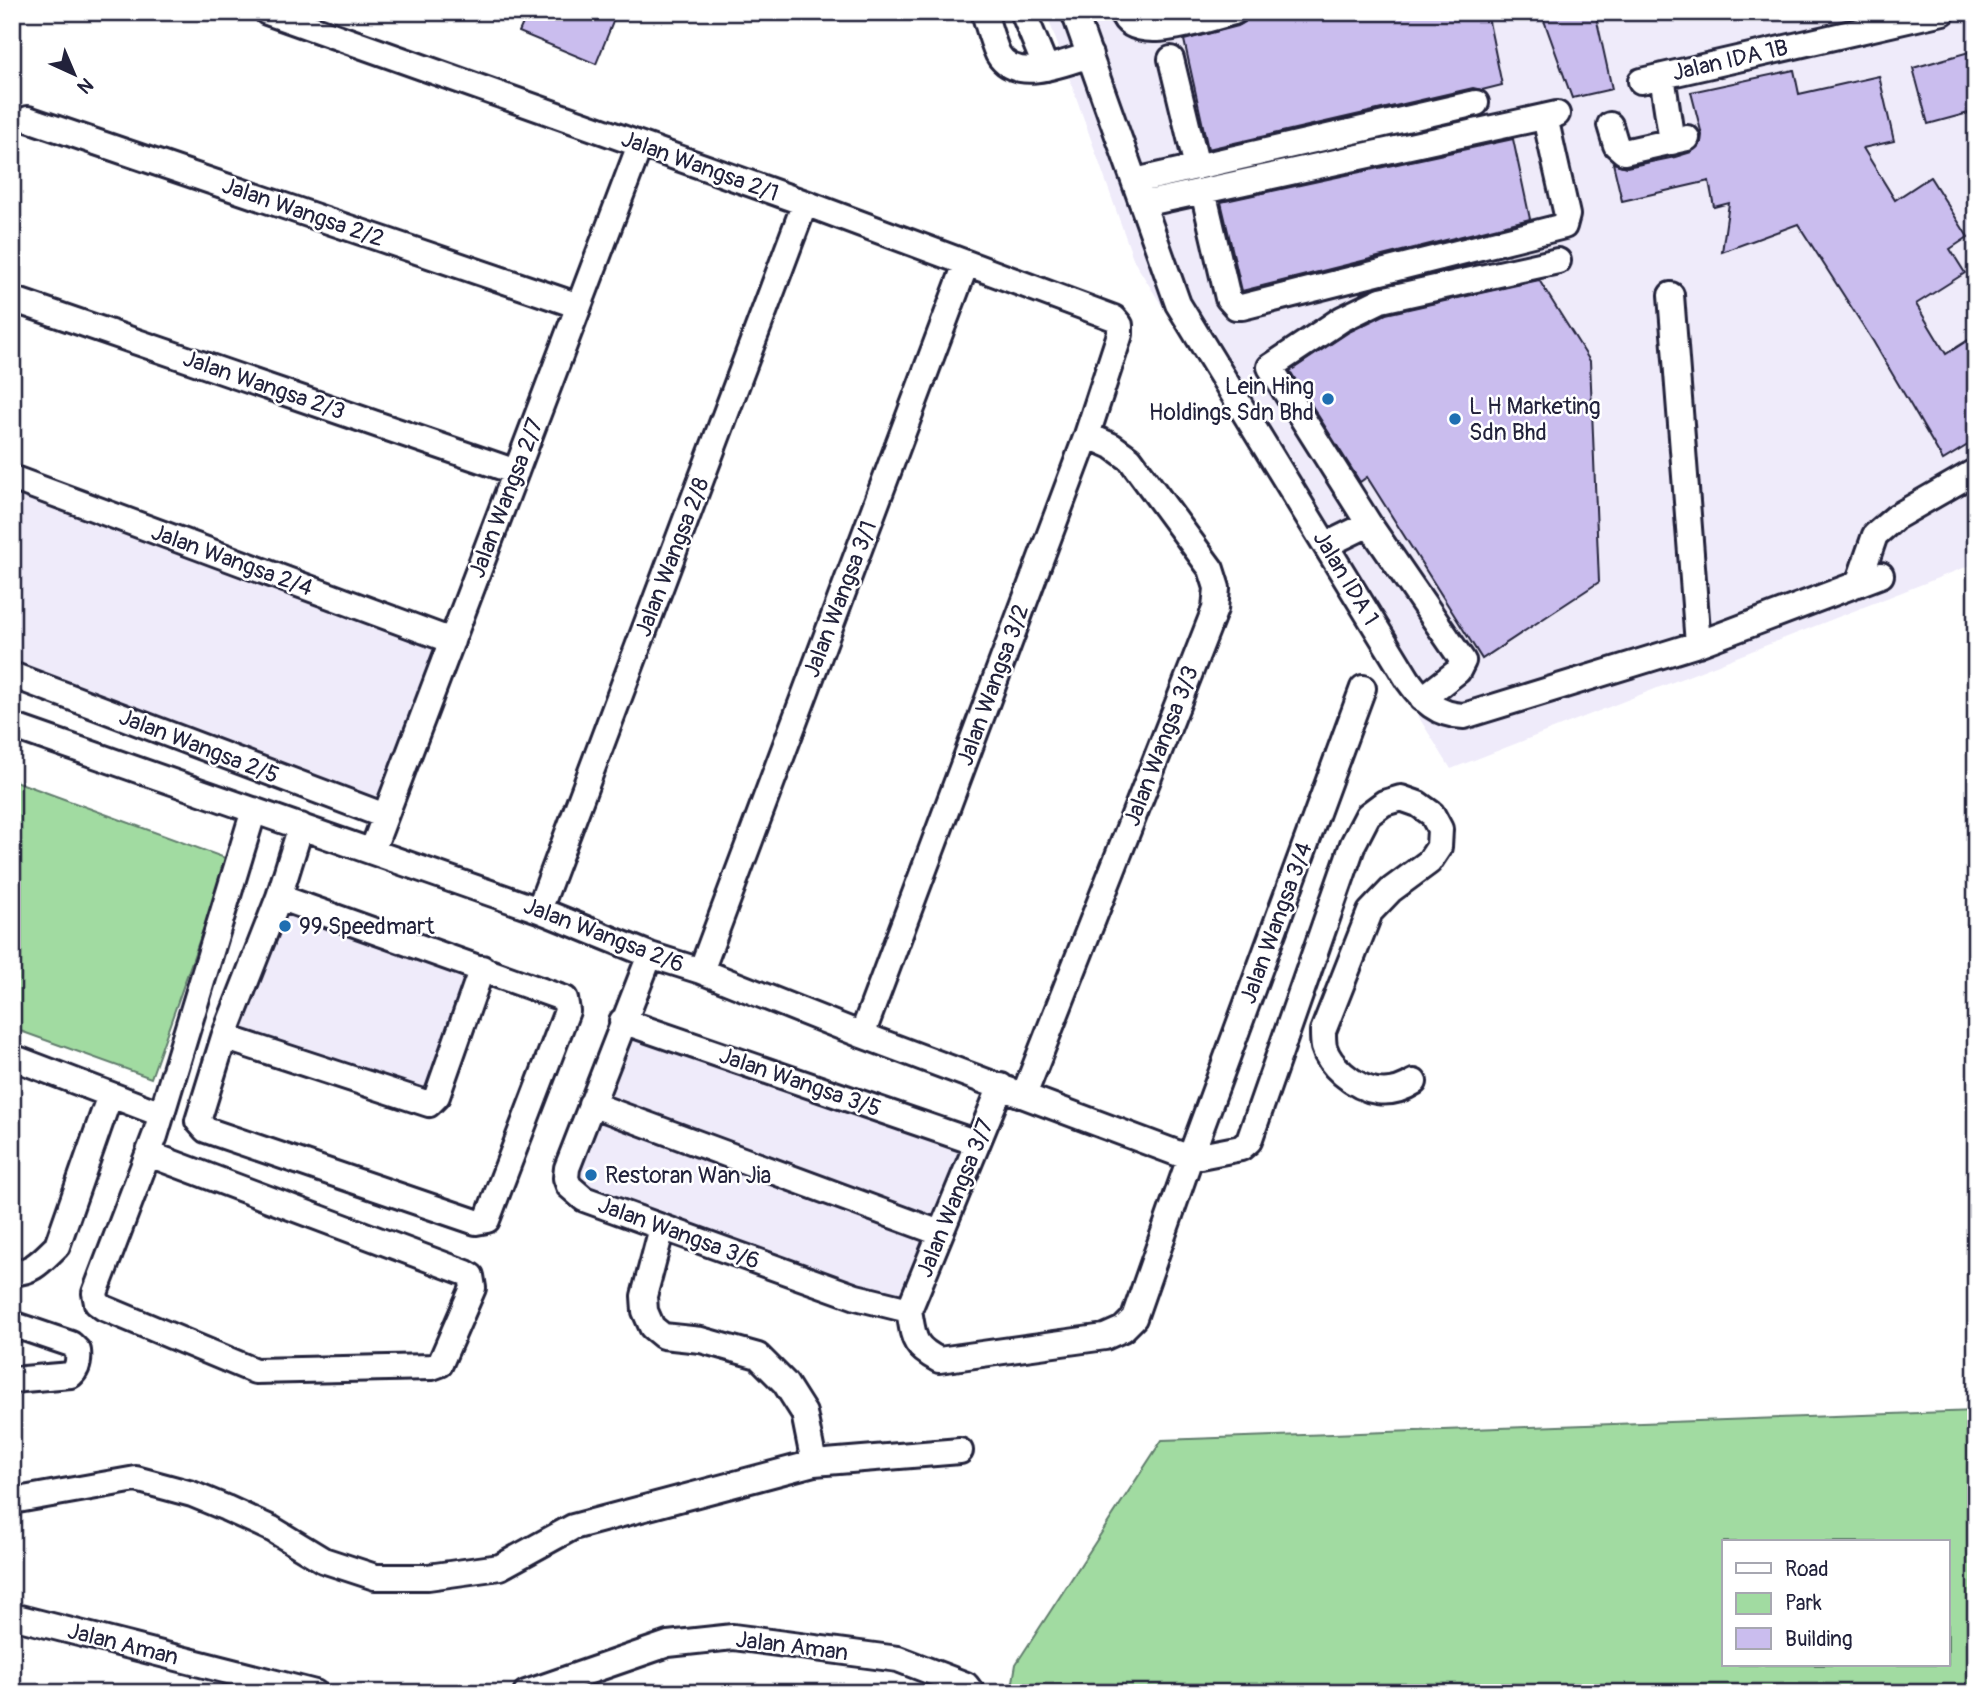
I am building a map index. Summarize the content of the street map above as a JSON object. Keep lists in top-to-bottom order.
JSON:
{
  "streets": {
    "street": [
      "Jalan IDA 1B",
      "Jalan Wangsa 2/1",
      "Jalan Wangsa 2/2",
      "Jalan Wangsa 2/3",
      "Jalan Wangsa 2/7",
      "Jalan Wangsa 2/8",
      "Jalan Wangsa 2/4",
      "Jalan IDA 1",
      "Jalan Wangsa 3/1",
      "Jalan Wangsa 3/2",
      "Jalan Wangsa 2/5",
      "Jalan Wangsa 3/3",
      "Jalan Wangsa 3/4",
      "Jalan Wangsa 2/6",
      "Jalan Wangsa 3/5",
      "Jalan Wangsa 3/7",
      "Jalan Wangsa 3/6",
      "Jalan Aman"
    ]
  },
  "crossings": [
    ["Jalan Wangsa 2/1", "Jalan Wangsa 2/7"],
    ["Jalan Wangsa 2/1", "Jalan Wangsa 2/8"],
    ["Jalan Wangsa 2/1", "Jalan Wangsa 3/1"],
    ["Jalan Wangsa 2/1", "Jalan Wangsa 3/2"],
    ["Jalan Wangsa 2/2", "Jalan Wangsa 2/7"],
    ["Jalan Wangsa 2/3", "Jalan Wangsa 2/7"],
    ["Jalan Wangsa 2/7", "Jalan Wangsa 2/4"],
    ["Jalan Wangsa 2/7", "Jalan Wangsa 2/5"],
    ["Jalan Wangsa 2/7", "Jalan Wangsa 2/6"],
    ["Jalan Wangsa 2/8", "Jalan Wangsa 2/6"],
    ["Jalan Wangsa 3/1", "Jalan Wangsa 2/6"],
    ["Jalan Wangsa 3/2", "Jalan Wangsa 3/3"],
    ["Jalan Wangsa 3/2", "Jalan Wangsa 2/6"],
    ["Jalan Wangsa 3/3", "Jalan Wangsa 2/6"],
    ["Jalan Wangsa 3/3", "Jalan Wangsa 3/7"],
    ["Jalan Wangsa 3/4", "Jalan Wangsa 2/6"],
    ["Jalan Wangsa 3/4", "Jalan Wangsa 3/7"],
    ["Jalan Wangsa 3/4", "Jalan Wangsa 3/6"],
    ["Jalan Wangsa 2/6", "Jalan Wangsa 3/7"],
    ["Jalan Wangsa 2/6", "Jalan Wangsa 3/6"],
    ["Jalan Wangsa 3/5", "Jalan Wangsa 3/7"],
    ["Jalan Wangsa 3/5", "Jalan Wangsa 3/6"],
    ["Jalan Wangsa 3/7", "Jalan Wangsa 3/6"]
  ],
  "places": [
    "Lein Hing Holdings Sdn Bhd",
    "L H Marketing Sdn Bhd",
    "99 Speedmart",
    "Restoran Wan Jia"
  ],
  "legend": ["Road", "Park", "Building"],
  "north": "bottom right"
}
